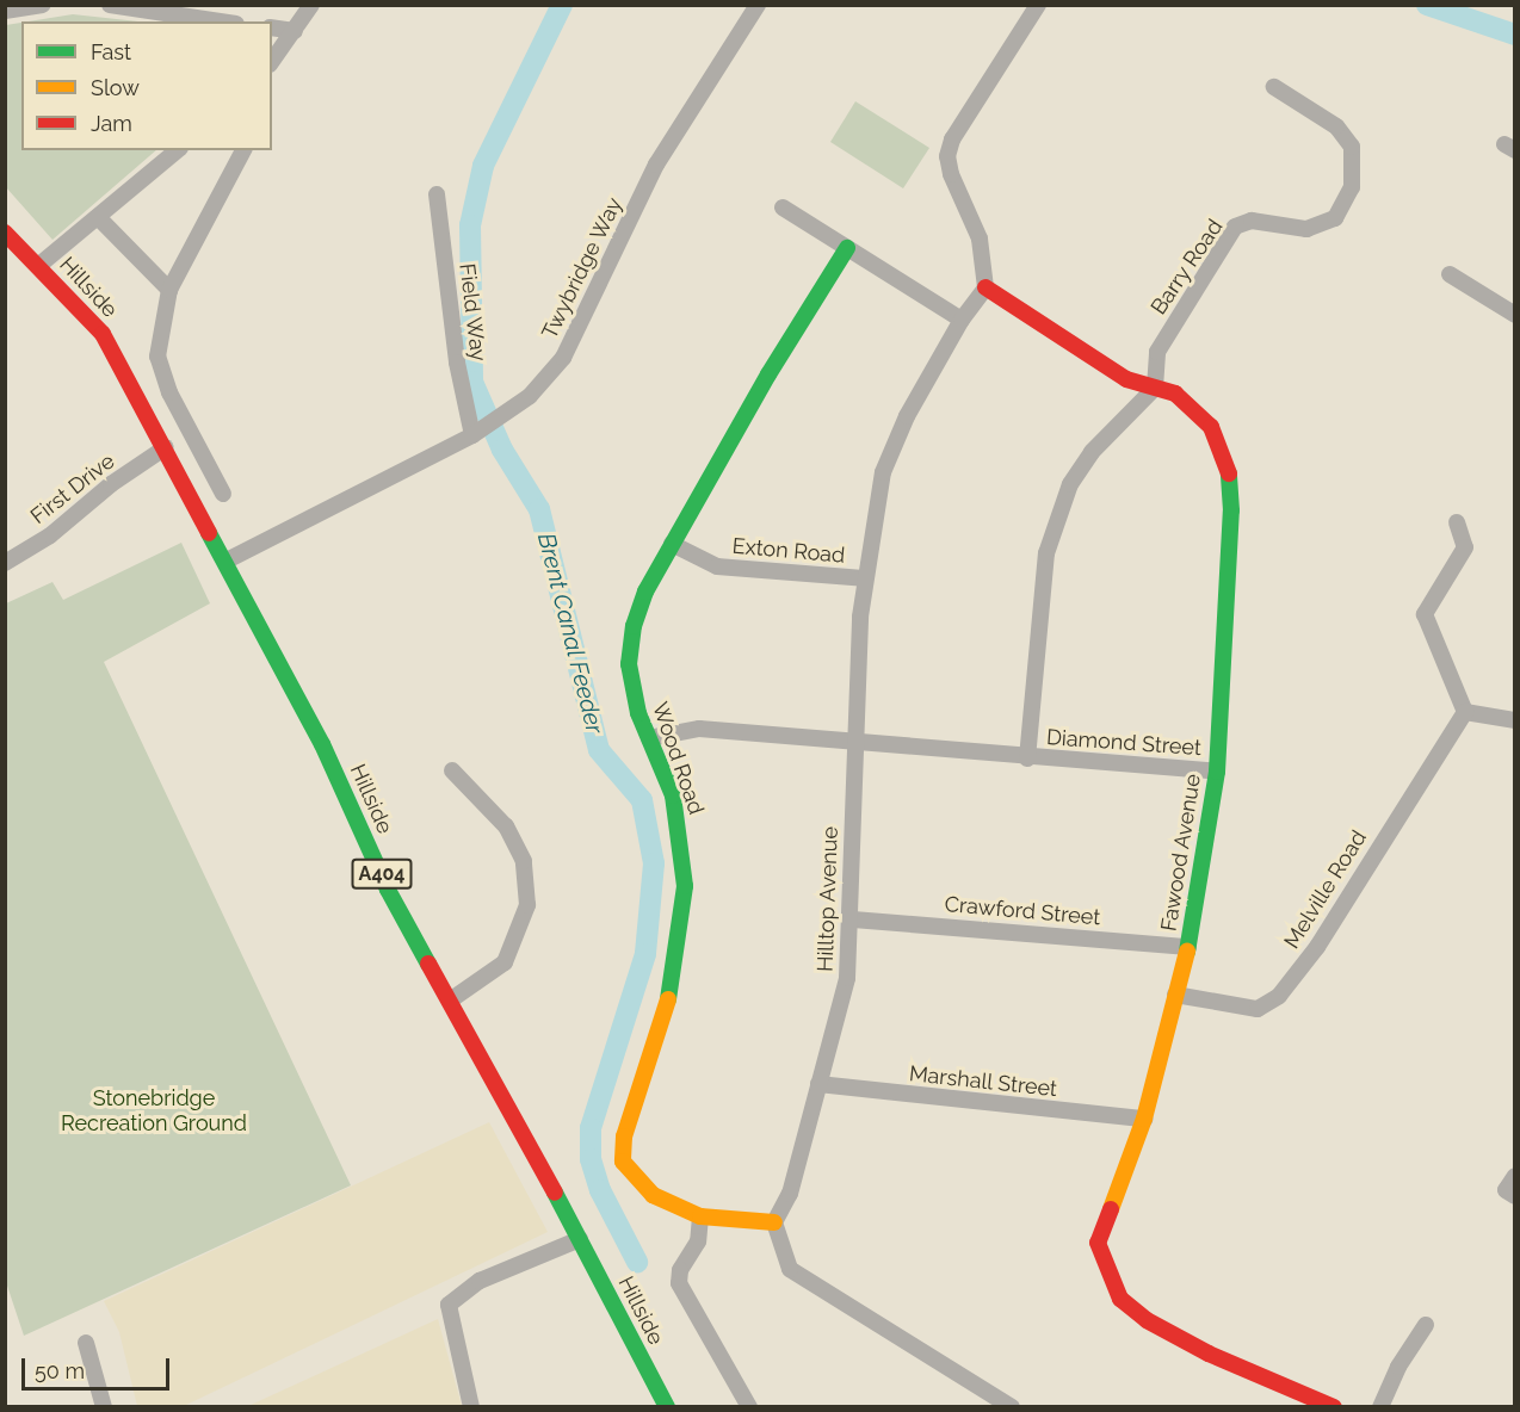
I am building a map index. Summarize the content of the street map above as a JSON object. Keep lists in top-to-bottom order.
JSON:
{
  "streets": {
    "street": [
      "Barry Road",
      "Twybridge Way",
      "Hillside",
      "Field Way",
      "First Drive",
      "Exton Road",
      "Diamond Street",
      "Wood Road",
      "Fawood Avenue",
      "A404",
      "Melville Road",
      "Hilltop Avenue",
      "Crawford Street",
      "Marshall Street"
    ]
  },
  "crossings": [
    ["Barry Road", "Diamond Street"],
    ["Barry Road", "Fawood Avenue"],
    ["Twybridge Way", "Hillside"],
    ["Twybridge Way", "Field Way"],
    ["Hillside", "First Drive"],
    ["Exton Road", "Wood Road"],
    ["Exton Road", "Hilltop Avenue"],
    ["Diamond Street", "Wood Road"],
    ["Diamond Street", "Fawood Avenue"],
    ["Diamond Street", "Hilltop Avenue"],
    ["Wood Road", "Hilltop Avenue"],
    ["Fawood Avenue", "Melville Road"],
    ["Fawood Avenue", "Hilltop Avenue"],
    ["Fawood Avenue", "Crawford Street"],
    ["Fawood Avenue", "Marshall Street"],
    ["Hilltop Avenue", "Crawford Street"],
    ["Hilltop Avenue", "Marshall Street"]
  ],
  "water": ["Brent Canal Feeder"],
  "parks": ["Stonebridge Recreation Ground"],
  "legend": ["Fast", "Slow", "Jam"],
  "scale_bar": "50 m"
}
